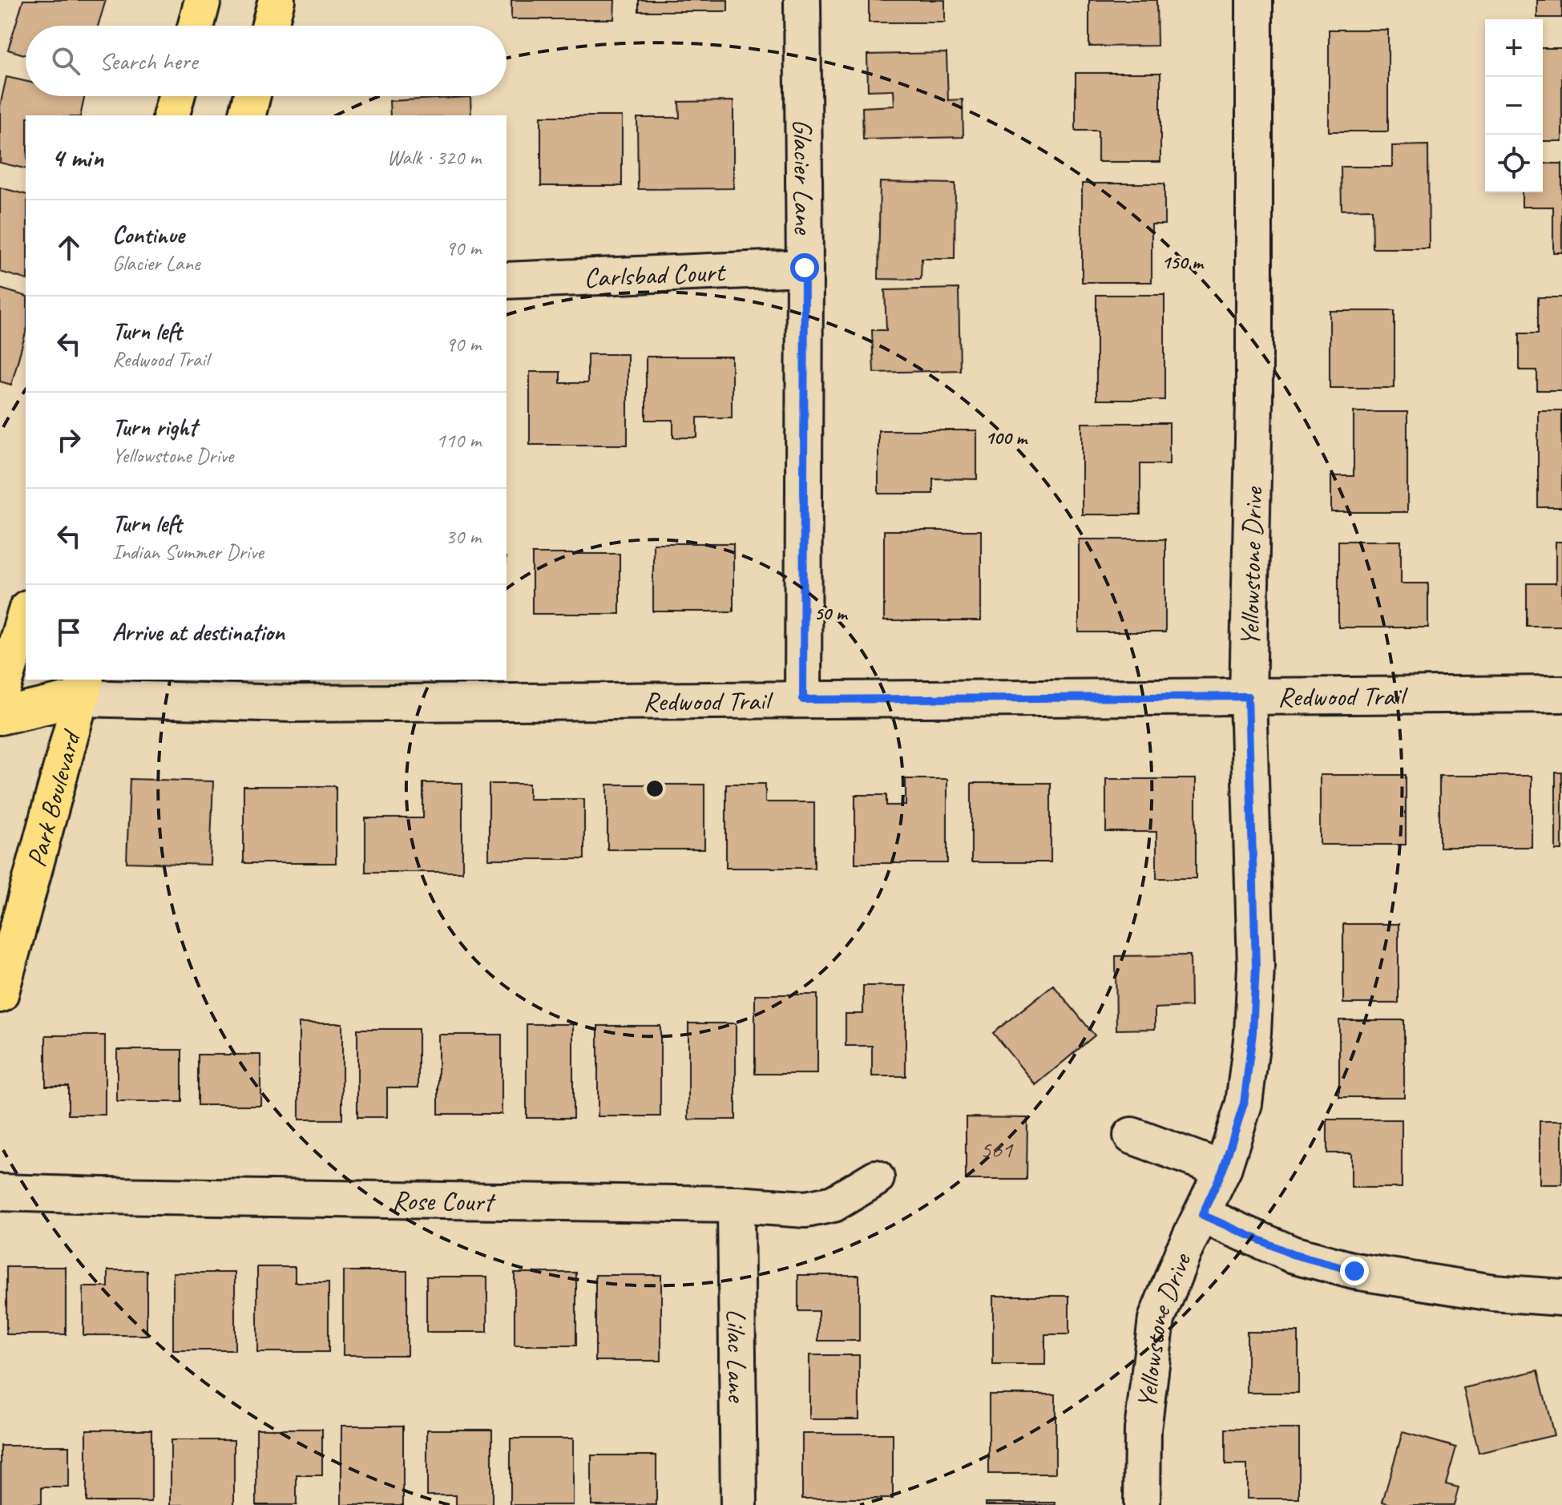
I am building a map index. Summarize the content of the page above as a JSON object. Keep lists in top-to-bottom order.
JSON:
{
  "streets": {
    "main road": ["Park Boulevard"],
    "street": [
      "Glacier Lane",
      "Carlsbad Court",
      "Yellowstone Drive",
      "Redwood Trail",
      "Rose Court",
      "Lilac Lane"
    ]
  },
  "crossings": [
    ["Glacier Lane", "Carlsbad Court"],
    ["Glacier Lane", "Redwood Trail"],
    ["Yellowstone Drive", "Redwood Trail"],
    ["Redwood Trail", "Park Boulevard"],
    ["Rose Court", "Lilac Lane"]
  ],
  "house_numbers": ["561"],
  "page": {
    "map_buttons": ["+", "−"],
    "search": "Search here",
    "heading": ["4 min", "Walk · 320 m"],
    "list": [
      ["Continue", "Glacier Lane", "90 m"],
      ["Turn left", "Redwood Trail", "90 m"],
      ["Turn right", "Yellowstone Drive", "110 m"],
      ["Turn left", "Indian Summer Drive", "30 m"],
      "Arrive at destination"
    ]
  },
  "rings": ["150 m", "100 m", "50 m"]
}
